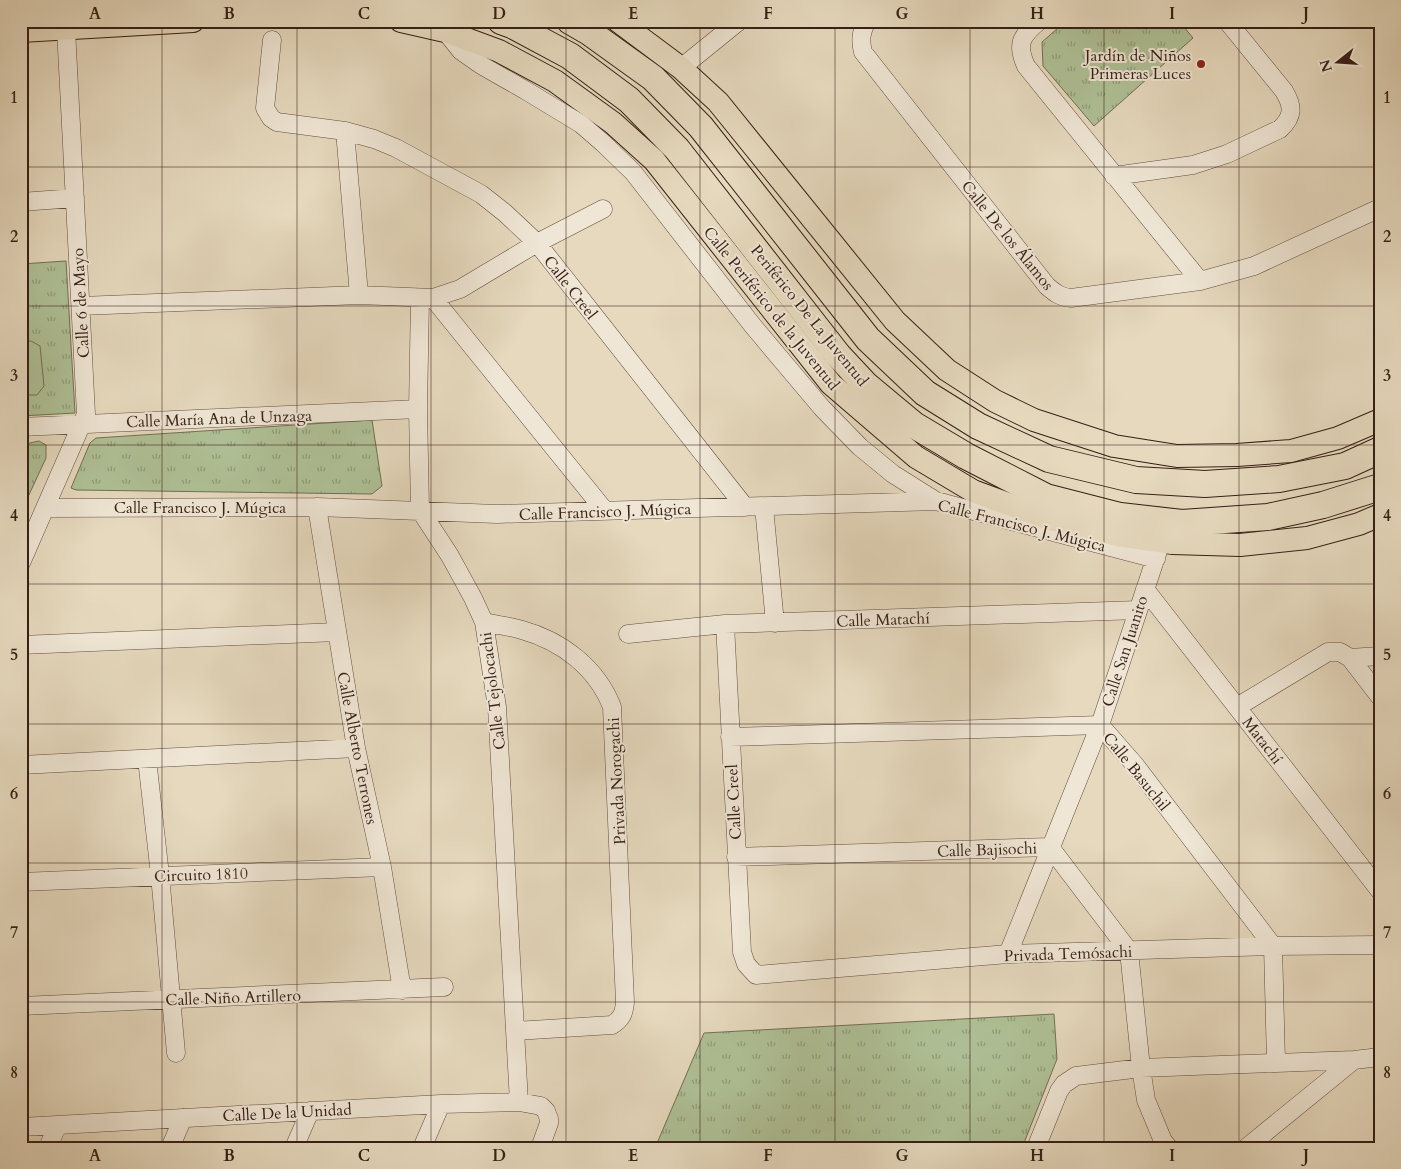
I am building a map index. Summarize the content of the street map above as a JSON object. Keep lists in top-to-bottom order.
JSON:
{
  "streets": {
    "highway": ["Periférico De La Juventud"],
    "main road": ["Calle Periférico de la Juventud"],
    "street": [
      "Calle De los Álamos",
      "Calle Creel",
      "Calle 6 de Mayo",
      "Calle María Ana de Unzaga",
      "Calle Francisco J. Múgica",
      "Calle Matachí",
      "Calle San Juanito",
      "Calle Tejolocachi",
      "Matachí",
      "Calle Alberto Terrones",
      "Calle Basuchil",
      "Privada Norogachi",
      "Calle Bajisochi",
      "Circuito 1810",
      "Privada Temósachi",
      "Calle Niño Artillero",
      "Calle De la Unidad"
    ]
  },
  "crossings": [
    ["Calle Creel", "Calle Francisco J. Múgica"],
    ["Calle Creel", "Calle Matachí"],
    ["Calle Creel", "Calle Basuchil"],
    ["Calle Creel", "Calle Bajisochi"],
    ["Calle Creel", "Privada Temósachi"],
    ["Calle 6 de Mayo", "Calle María Ana de Unzaga"],
    ["Calle 6 de Mayo", "Calle Francisco J. Múgica"],
    ["Calle Periférico de la Juventud", "Calle Francisco J. Múgica"],
    ["Calle Periférico de la Juventud", "Calle San Juanito"],
    ["Calle Francisco J. Múgica", "Calle San Juanito"],
    ["Calle Francisco J. Múgica", "Calle Tejolocachi"],
    ["Calle Francisco J. Múgica", "Calle Alberto Terrones"],
    ["Calle Matachí", "Calle San Juanito"],
    ["Calle San Juanito", "Matachí"],
    ["Calle San Juanito", "Calle Basuchil"],
    ["Calle San Juanito", "Calle Bajisochi"],
    ["Calle San Juanito", "Privada Temósachi"],
    ["Calle Tejolocachi", "Privada Norogachi"],
    ["Calle Tejolocachi", "Calle De la Unidad"],
    ["Calle Alberto Terrones", "Circuito 1810"],
    ["Calle Alberto Terrones", "Calle Niño Artillero"],
    ["Calle Basuchil", "Privada Temósachi"],
    ["Calle Bajisochi", "Privada Temósachi"]
  ],
  "places": ["Jardín de Niños Primeras Luces"],
  "north": "left",
  "grid": {
    "columns": [
      "A",
      "B",
      "C",
      "D",
      "E",
      "F",
      "G",
      "H",
      "I",
      "J"
    ],
    "rows": [
      "1",
      "2",
      "3",
      "4",
      "5",
      "6",
      "7",
      "8"
    ]
  }
}
